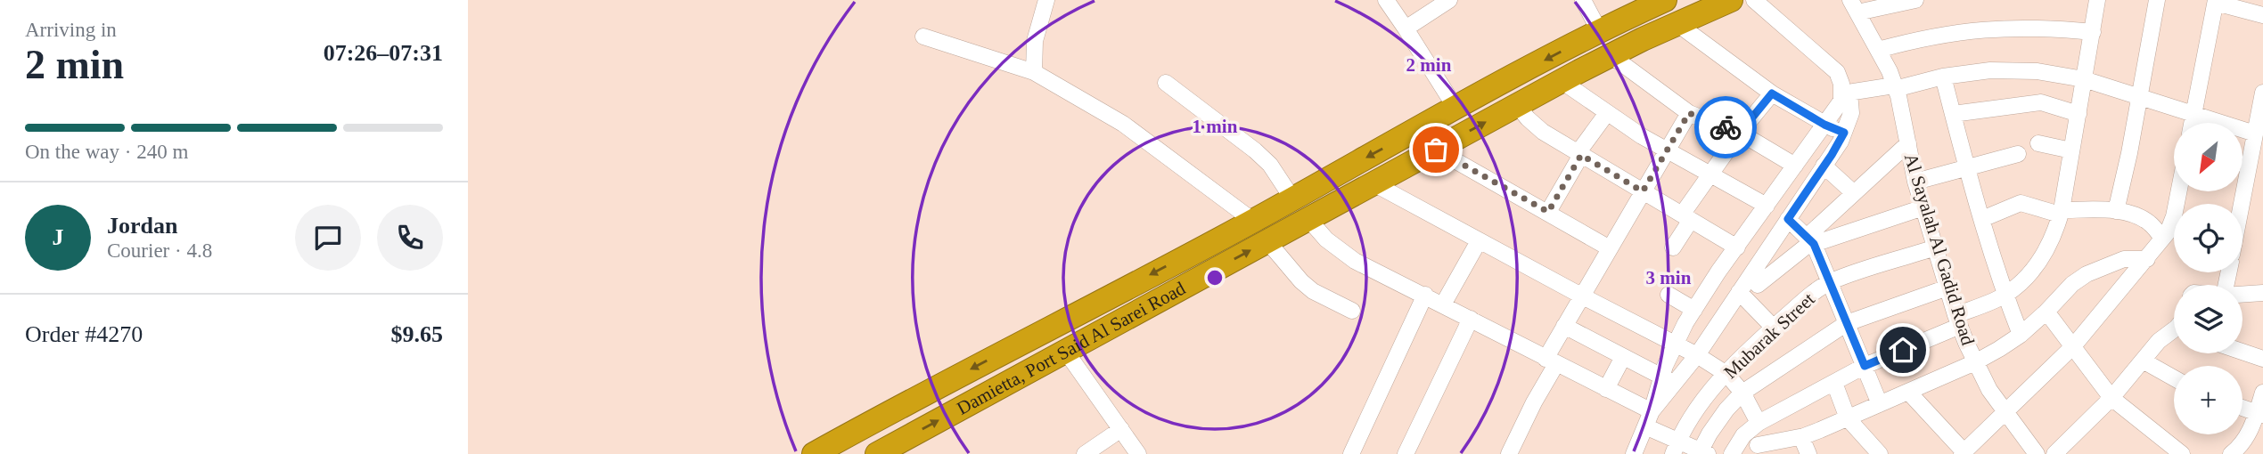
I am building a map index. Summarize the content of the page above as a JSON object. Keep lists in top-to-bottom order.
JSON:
{
  "streets": {
    "highway": ["Damietta, Port Said Al Sarei Road"],
    "street": ["Al Sayalah Al Gadid Road", "Mubarak Street"]
  },
  "crossings": [
    ["Al Sayalah Al Gadid Road", "Mubarak Street"]
  ],
  "north": "bottom left",
  "page": {
    "heading": ["2 min", "Arriving in", "07:26–07:31"],
    "panel": [
      "Jordan",
      "Courier · 4.8",
      "Order #4270",
      "$9.65"
    ],
    "bar": "On the way · 240 m",
    "map_buttons": "+",
    "round": "J"
  },
  "rings": ["2 min", "1 min", "3 min"]
}
